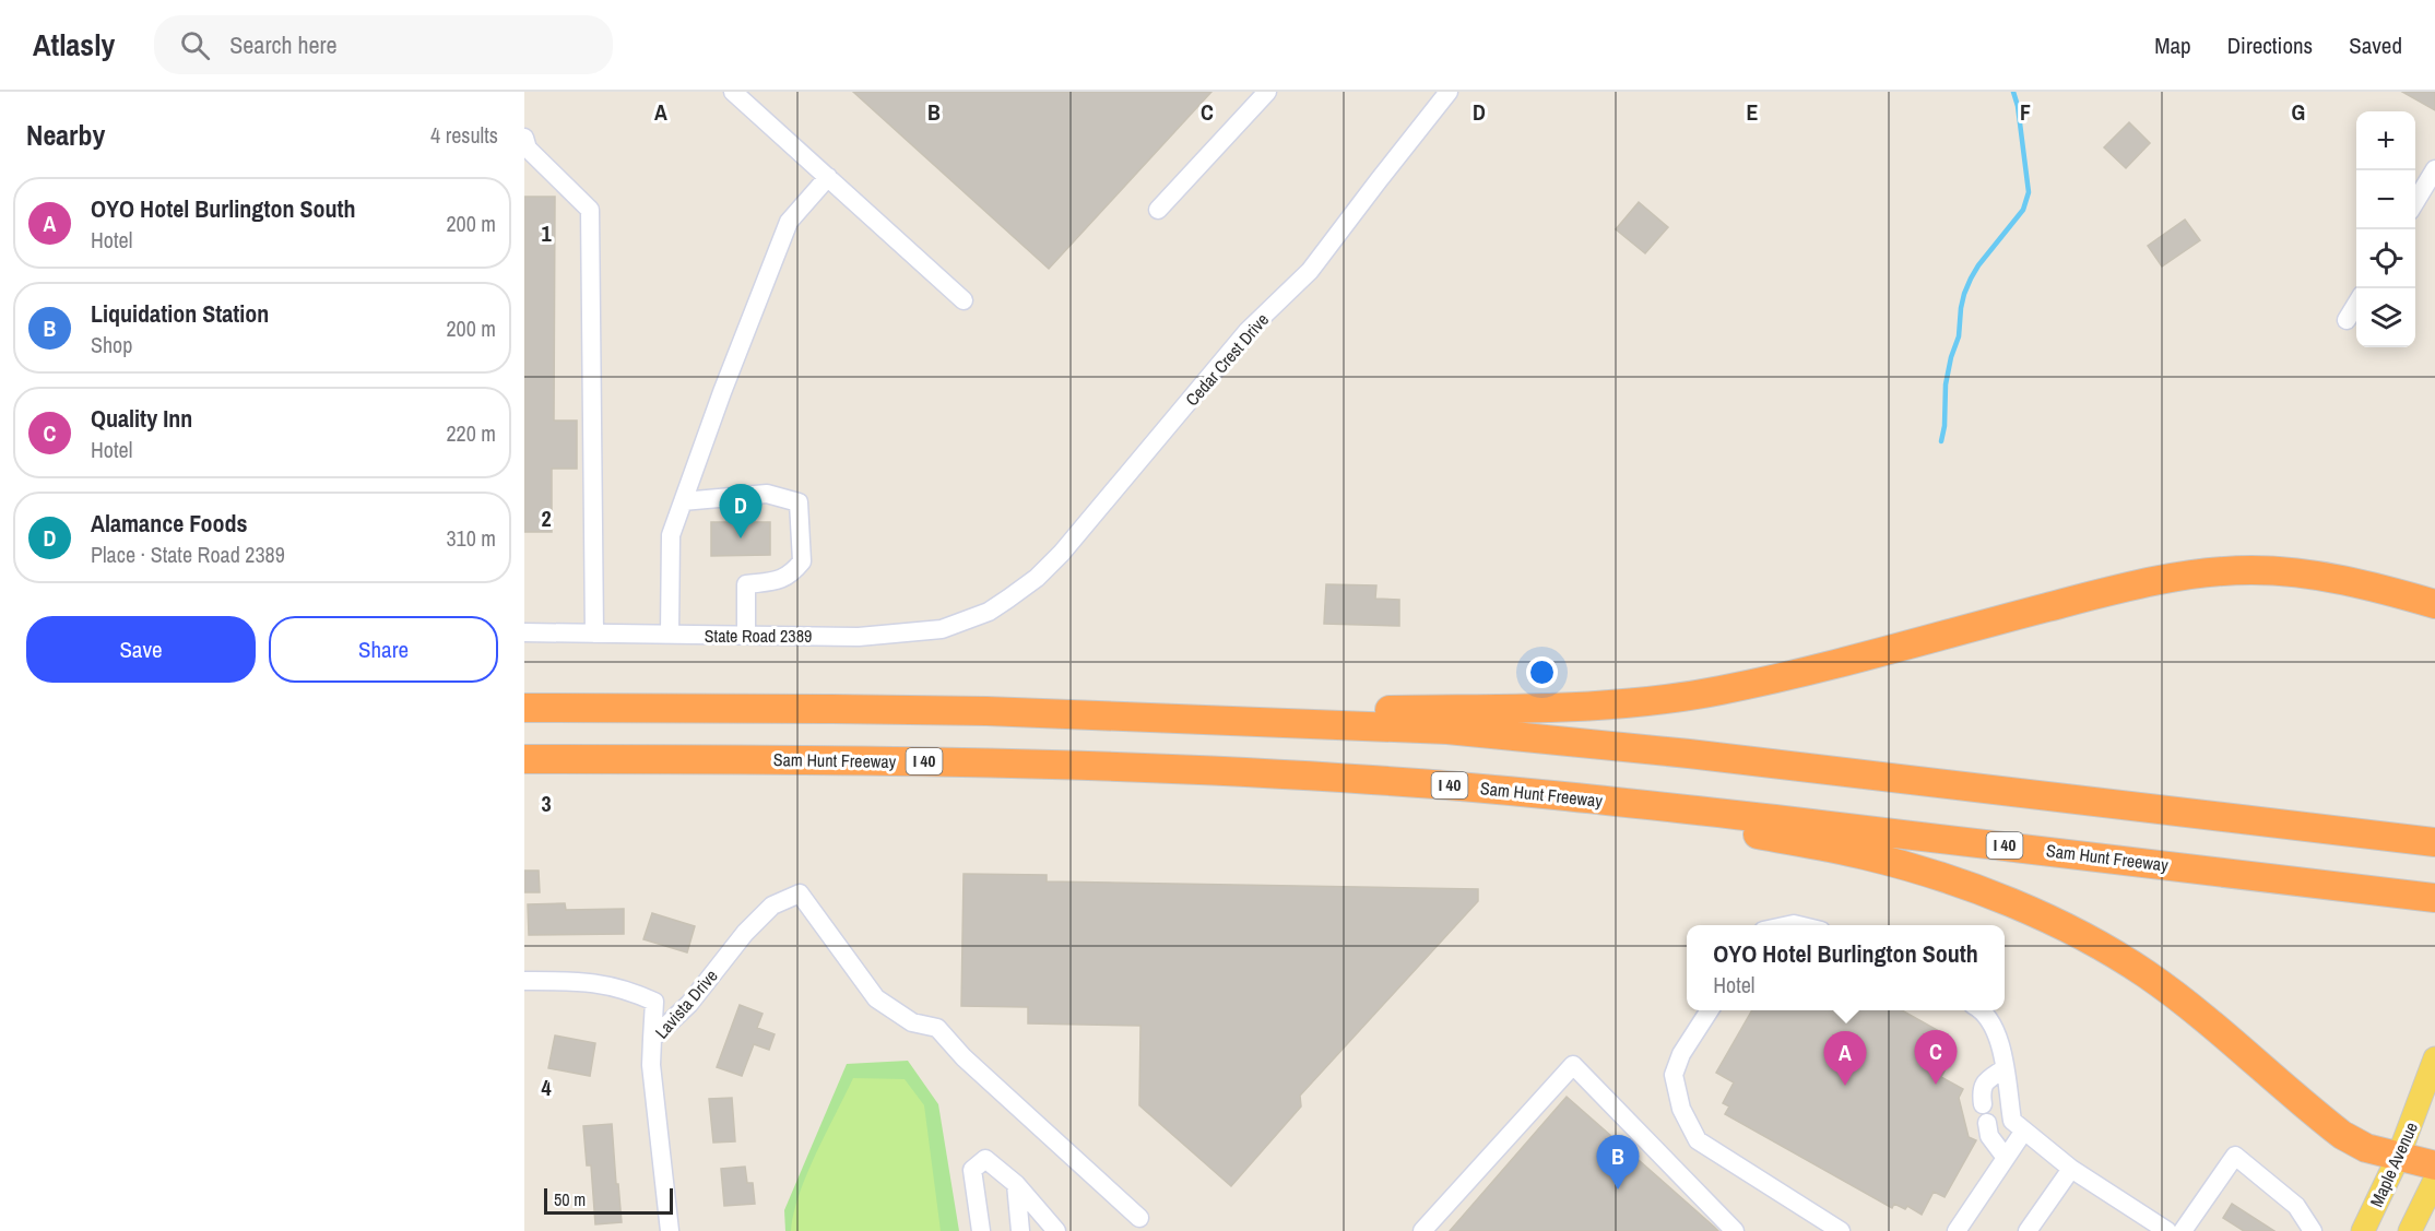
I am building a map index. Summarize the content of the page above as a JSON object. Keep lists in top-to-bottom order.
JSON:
{
  "streets": {
    "highway": ["Sam Hunt Freeway", "I 40"],
    "main road": ["Maple Avenue"],
    "street": ["Cedar Crest Drive", "State Road 2389", "Lavista Drive"]
  },
  "crossings": [
    ["Cedar Crest Drive", "State Road 2389"]
  ],
  "scale_bar": "50 m",
  "page": {
    "header": "Atlasly",
    "search": "Search here",
    "nav": ["Map", "Directions", "Saved"],
    "heading": ["Nearby", "4 results"],
    "map_buttons": ["+", "−"],
    "list": [
      {
        "mark": "A",
        "name": "OYO Hotel Burlington South",
        "note": "Hotel",
        "value": "200 m"
      },
      {
        "mark": "B",
        "name": "Liquidation Station",
        "note": "Shop",
        "value": "200 m"
      },
      {
        "mark": "C",
        "name": "Quality Inn",
        "note": "Hotel",
        "value": "220 m"
      },
      {
        "mark": "D",
        "name": "Alamance Foods",
        "note": "Place · State Road 2389",
        "value": "310 m"
      }
    ],
    "pins": [
      "D",
      "C",
      "A",
      "B"
    ],
    "buttons": ["Save", "Share"],
    "popup": ["OYO Hotel Burlington South", "Hotel"],
    "scale": "50 m"
  },
  "grid": {
    "columns": [
      "A",
      "B",
      "C",
      "D",
      "E",
      "F",
      "G"
    ],
    "rows": [
      "1",
      "2",
      "3",
      "4"
    ]
  }
}
